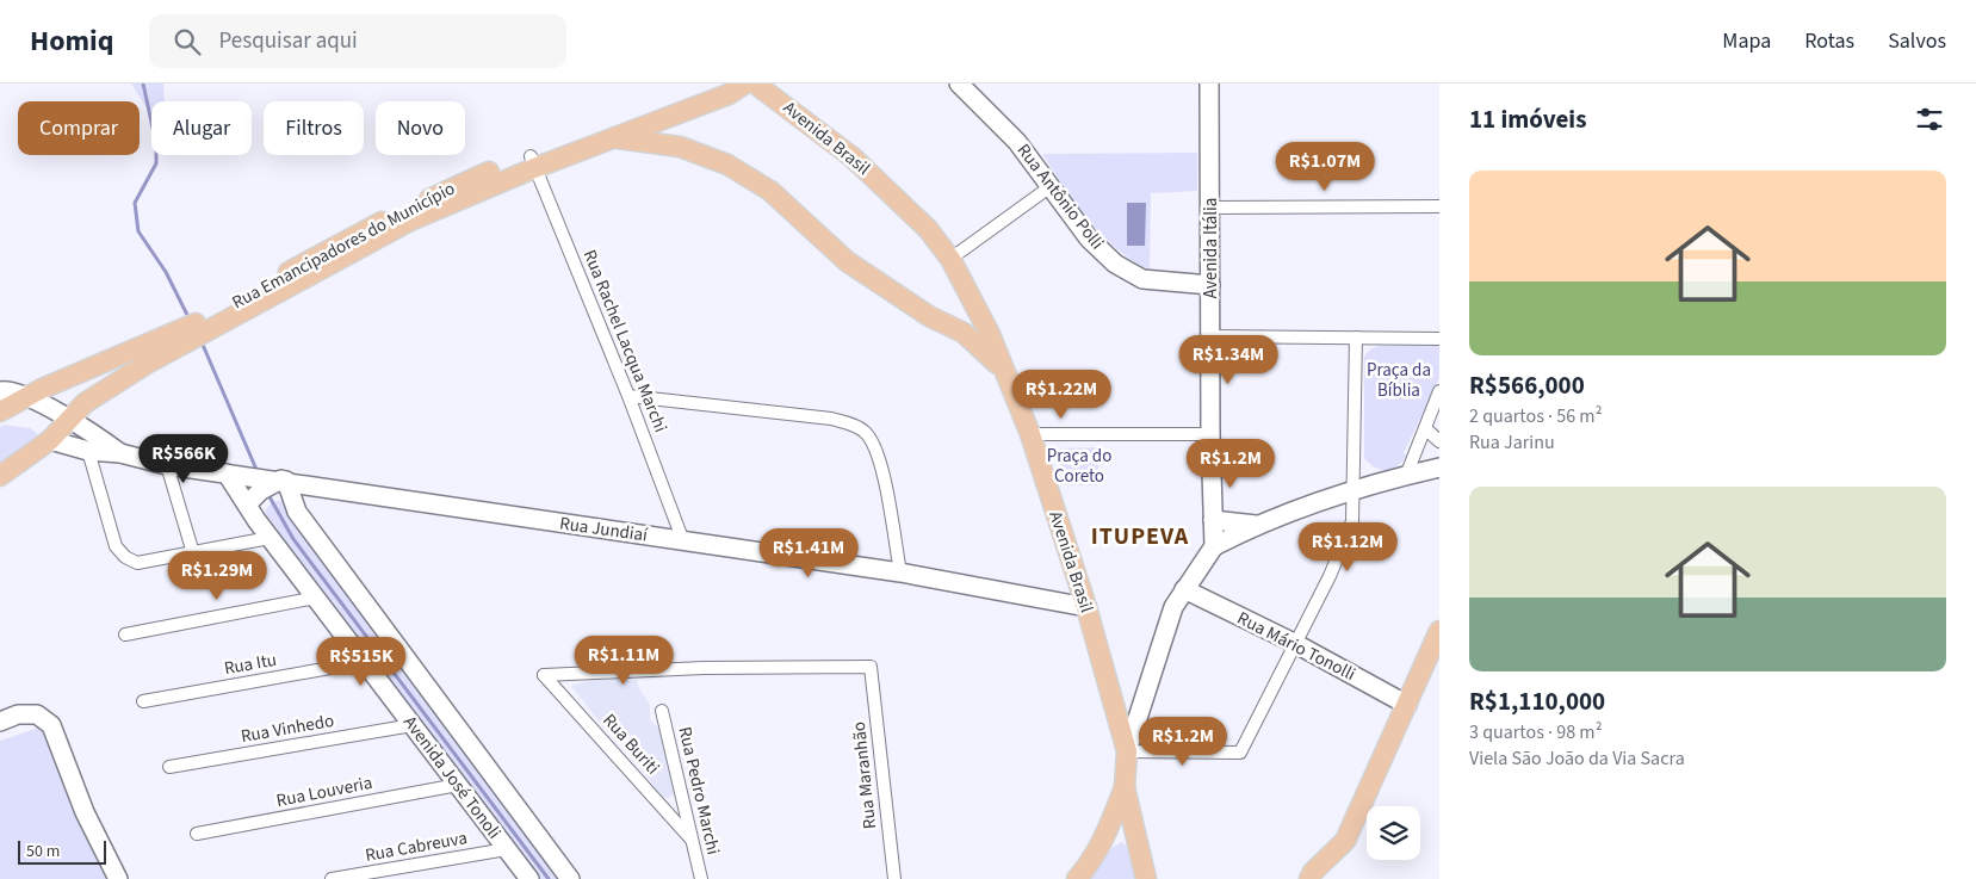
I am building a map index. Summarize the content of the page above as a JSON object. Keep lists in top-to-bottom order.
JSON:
{
  "streets": {
    "main road": [
      "Avenida Brasil",
      "Rua Antônio Polli",
      "Rua Emancipadores do Município",
      "Avenida Itália",
      "Rua Jundiaí",
      "Rua Mário Tonolli",
      "Avenida José Tonoli"
    ],
    "street": [
      "Rua Rachel Lacqua Marchi",
      "Rua Itu",
      "Rua Vinhedo",
      "Rua Buriti",
      "Rua Maranhão",
      "Rua Pedro Marchi",
      "Rua Louveria",
      "Rua Cabreuva"
    ]
  },
  "crossings": [
    ["Avenida Brasil", "Rua Emancipadores do Município"],
    ["Avenida Brasil", "Rua Jundiaí"],
    ["Rua Antônio Polli", "Avenida Itália"],
    ["Rua Emancipadores do Município", "Rua Rachel Lacqua Marchi"],
    ["Rua Emancipadores do Município", "Rua Jundiaí"],
    ["Rua Rachel Lacqua Marchi", "Rua Jundiaí"],
    ["Rua Jundiaí", "Avenida José Tonoli"],
    ["Rua Itu", "Avenida José Tonoli"],
    ["Rua Vinhedo", "Avenida José Tonoli"],
    ["Rua Buriti", "Rua Maranhão"],
    ["Rua Buriti", "Rua Pedro Marchi"],
    ["Avenida José Tonoli", "Rua Louveria"],
    ["Avenida José Tonoli", "Rua Cabreuva"]
  ],
  "districts": ["ITUPEVA"],
  "parks": ["Praça da Bíblia", "Praça do Coreto"],
  "scale_bar": "50 m",
  "page": {
    "header": "Homiq",
    "search": "Pesquisar aqui",
    "nav": ["Mapa", "Rotas", "Salvos"],
    "heading": "11 imóveis",
    "chip": [
      "Comprar",
      "Alugar",
      "Filtros",
      "Novo"
    ],
    "price": [
      "R$1.07M",
      "R$1.34M",
      "R$1.22M",
      "R$566K",
      "R$1.2M",
      "R$1.12M",
      "R$1.41M",
      "R$1.29M",
      "R$1.11M",
      "R$515K",
      "R$1.2M"
    ],
    "list": [
      {
        "name": "R$566,000",
        "note": "2 quartos · 56 m² · Rua Jarinu"
      },
      {
        "name": "R$1,110,000",
        "note": "3 quartos · 98 m² · Viela São João da Via Sacra"
      }
    ],
    "scale": "50 m"
  }
}
